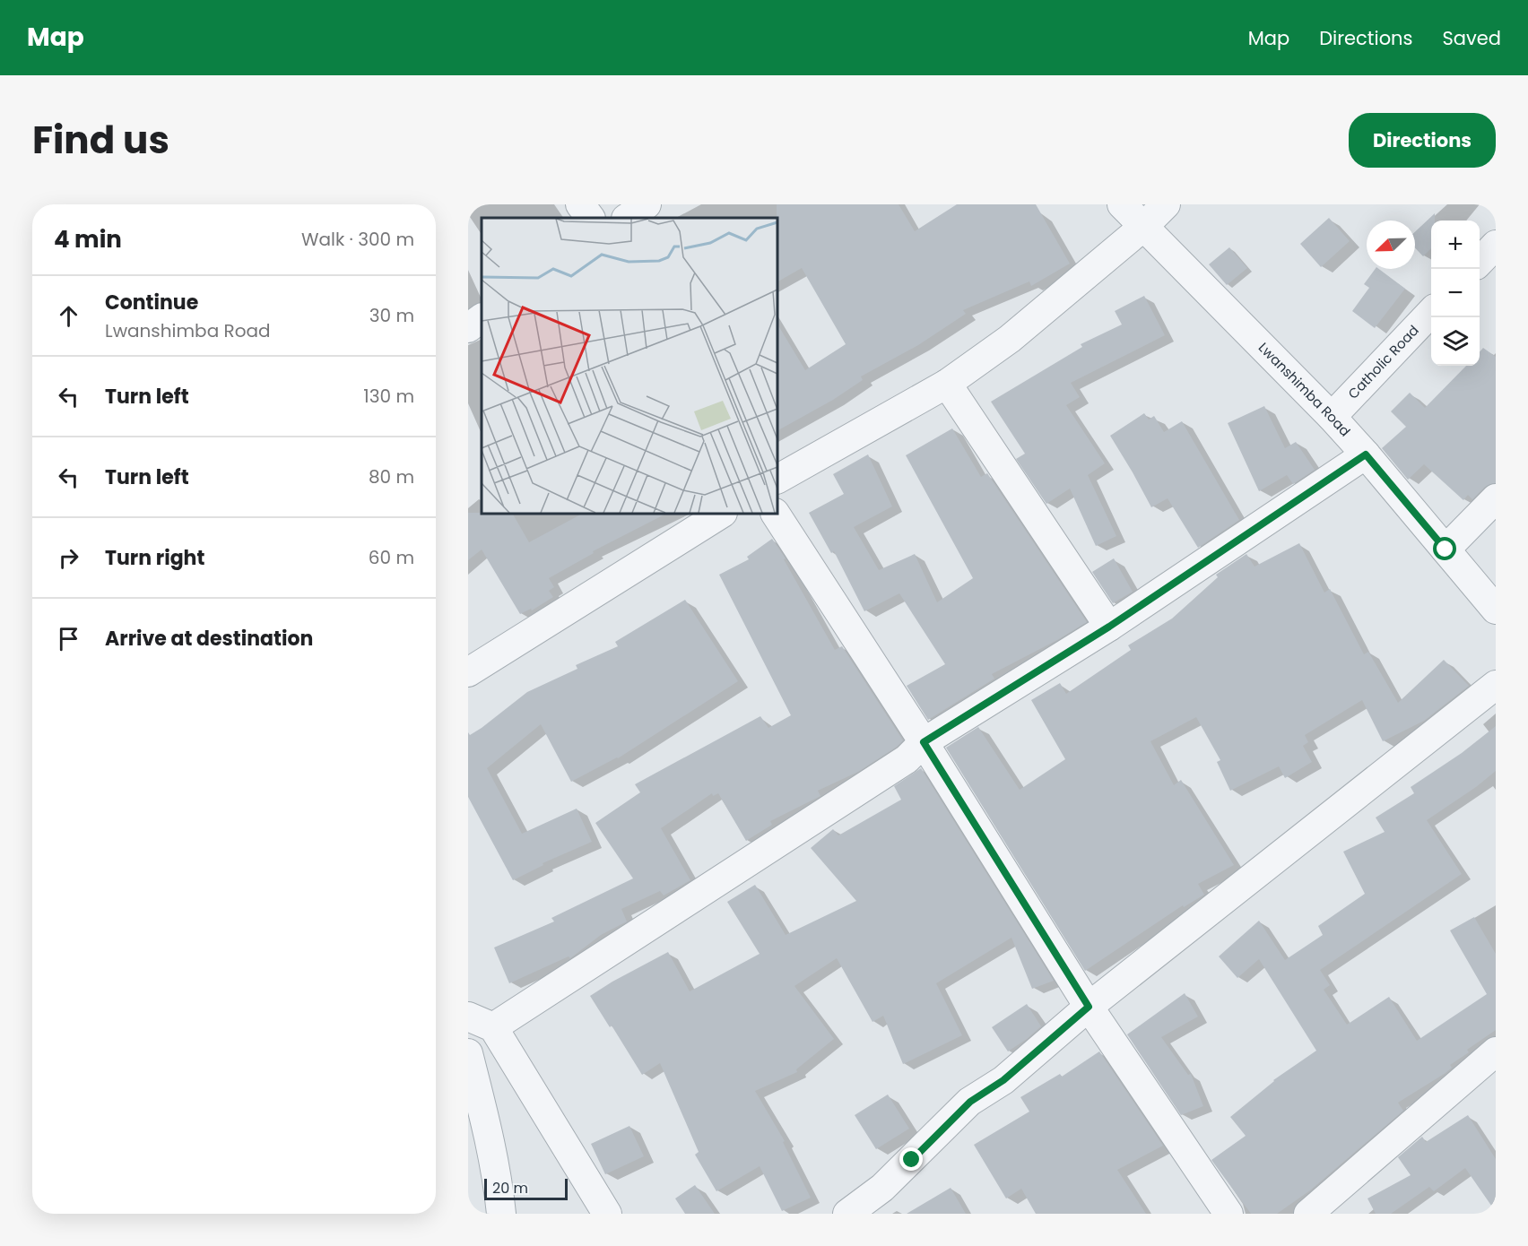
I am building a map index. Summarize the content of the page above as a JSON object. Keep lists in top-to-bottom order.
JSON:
{
  "streets": {
    "street": ["Catholic Road", "Lwanshimba Road"]
  },
  "crossings": [
    ["Catholic Road", "Lwanshimba Road"]
  ],
  "scale_bar": "20 m",
  "north": "bottom left",
  "page": {
    "header": "Map",
    "nav": ["Map", "Directions", "Saved"],
    "title": "Find us",
    "buttons": "Directions",
    "heading": ["4 min", "Walk · 300 m"],
    "map_buttons": ["+", "−"],
    "list": [
      ["Continue", "Lwanshimba Road", "30 m"],
      ["Turn left", "130 m"],
      ["Turn left", "80 m"],
      ["Turn right", "60 m"],
      "Arrive at destination"
    ],
    "scale": "20 m"
  }
}
